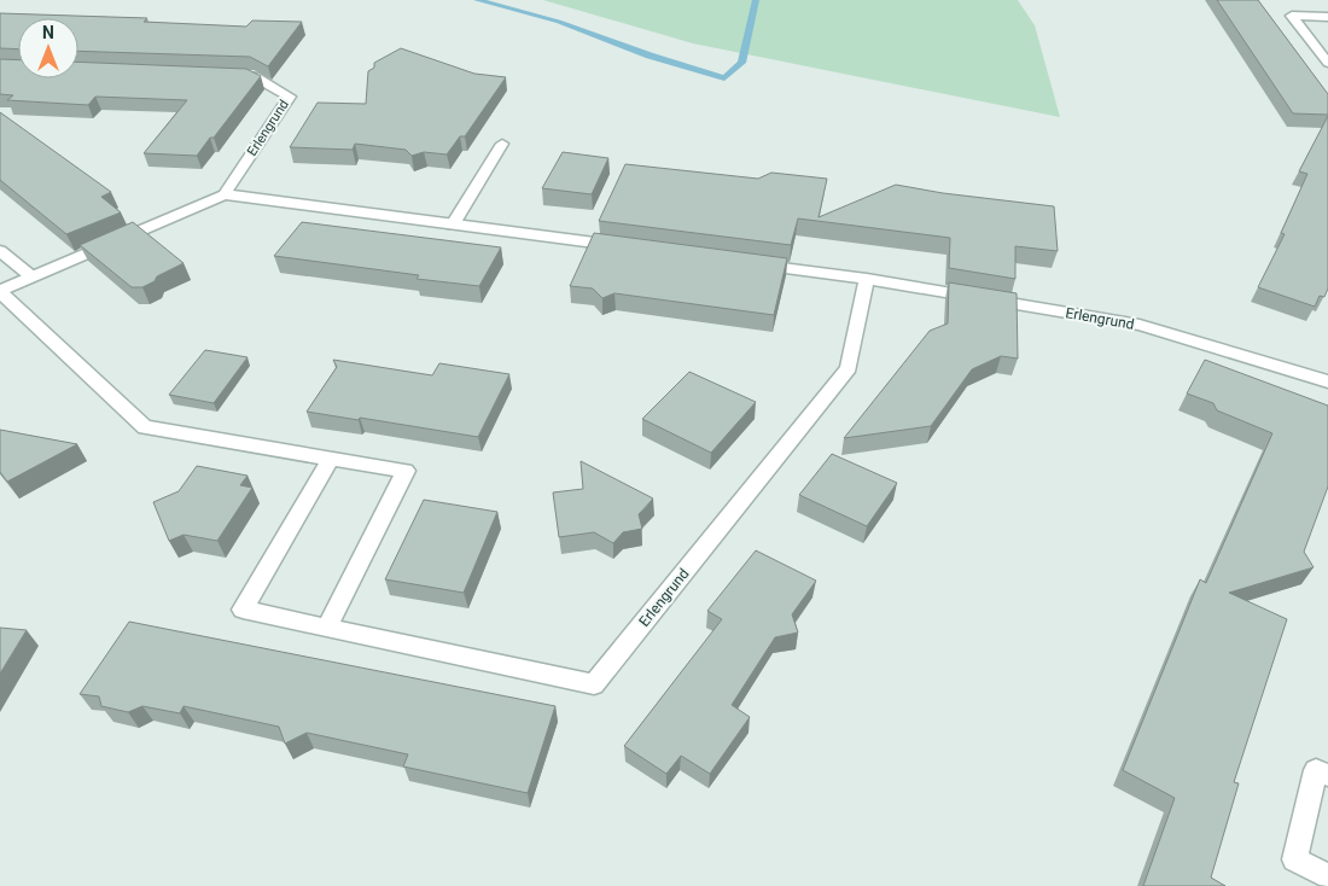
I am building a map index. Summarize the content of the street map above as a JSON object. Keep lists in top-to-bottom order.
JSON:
{
  "streets": {
    "street": ["Erlengrund"]
  },
  "north": "top"
}
